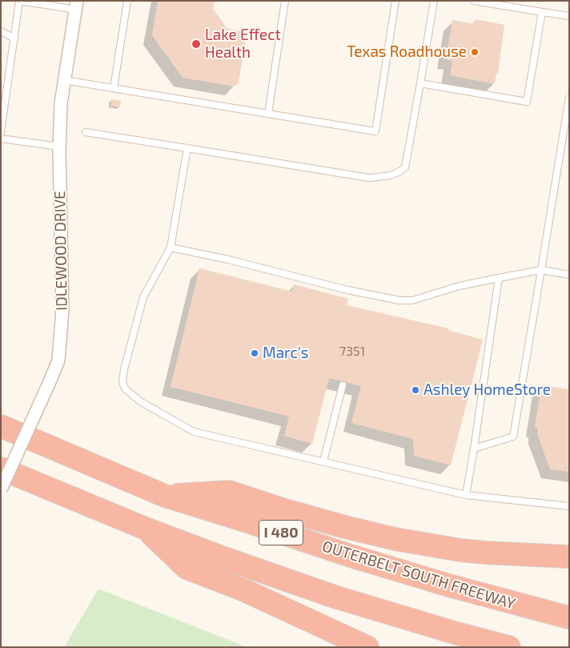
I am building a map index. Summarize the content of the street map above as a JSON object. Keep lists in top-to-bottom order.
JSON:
{
  "streets": {
    "highway": ["I 480", "OUTERBELT SOUTH FREEWAY"],
    "street": ["IDLEWOOD DRIVE"]
  },
  "places": [
    "Lake Effect Health",
    "Texas Roadhouse",
    "Marc's",
    "Ashley HomeStore"
  ],
  "house_numbers": ["7351"]
}
